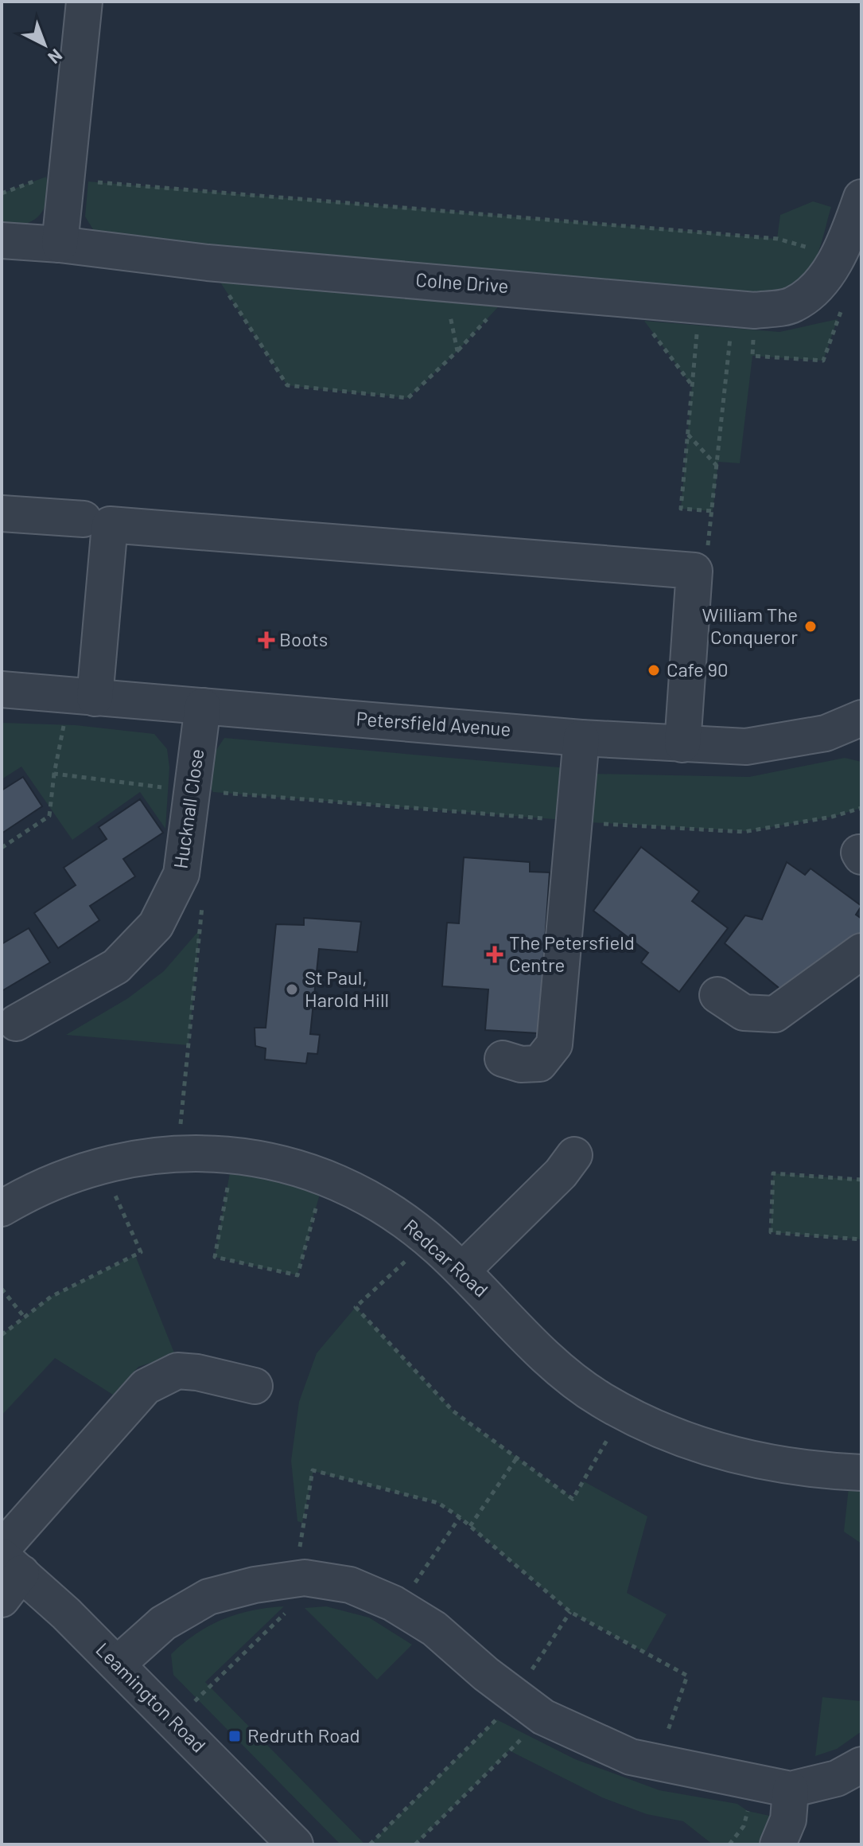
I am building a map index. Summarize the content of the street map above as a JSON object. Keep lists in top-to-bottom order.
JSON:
{
  "streets": {
    "street": [
      "Colne Drive",
      "Petersfield Avenue",
      "Hucknall Close",
      "Redcar Road",
      "Leamington Road"
    ]
  },
  "crossings": [
    ["Petersfield Avenue", "Hucknall Close"]
  ],
  "places": {
    "other": ["William The Conqueror", "Cafe 90", "St Paul, Harold Hill"],
    "health": ["Boots", "The Petersfield Centre"],
    "transit": ["Redruth Road"]
  },
  "north": "bottom right"
}
